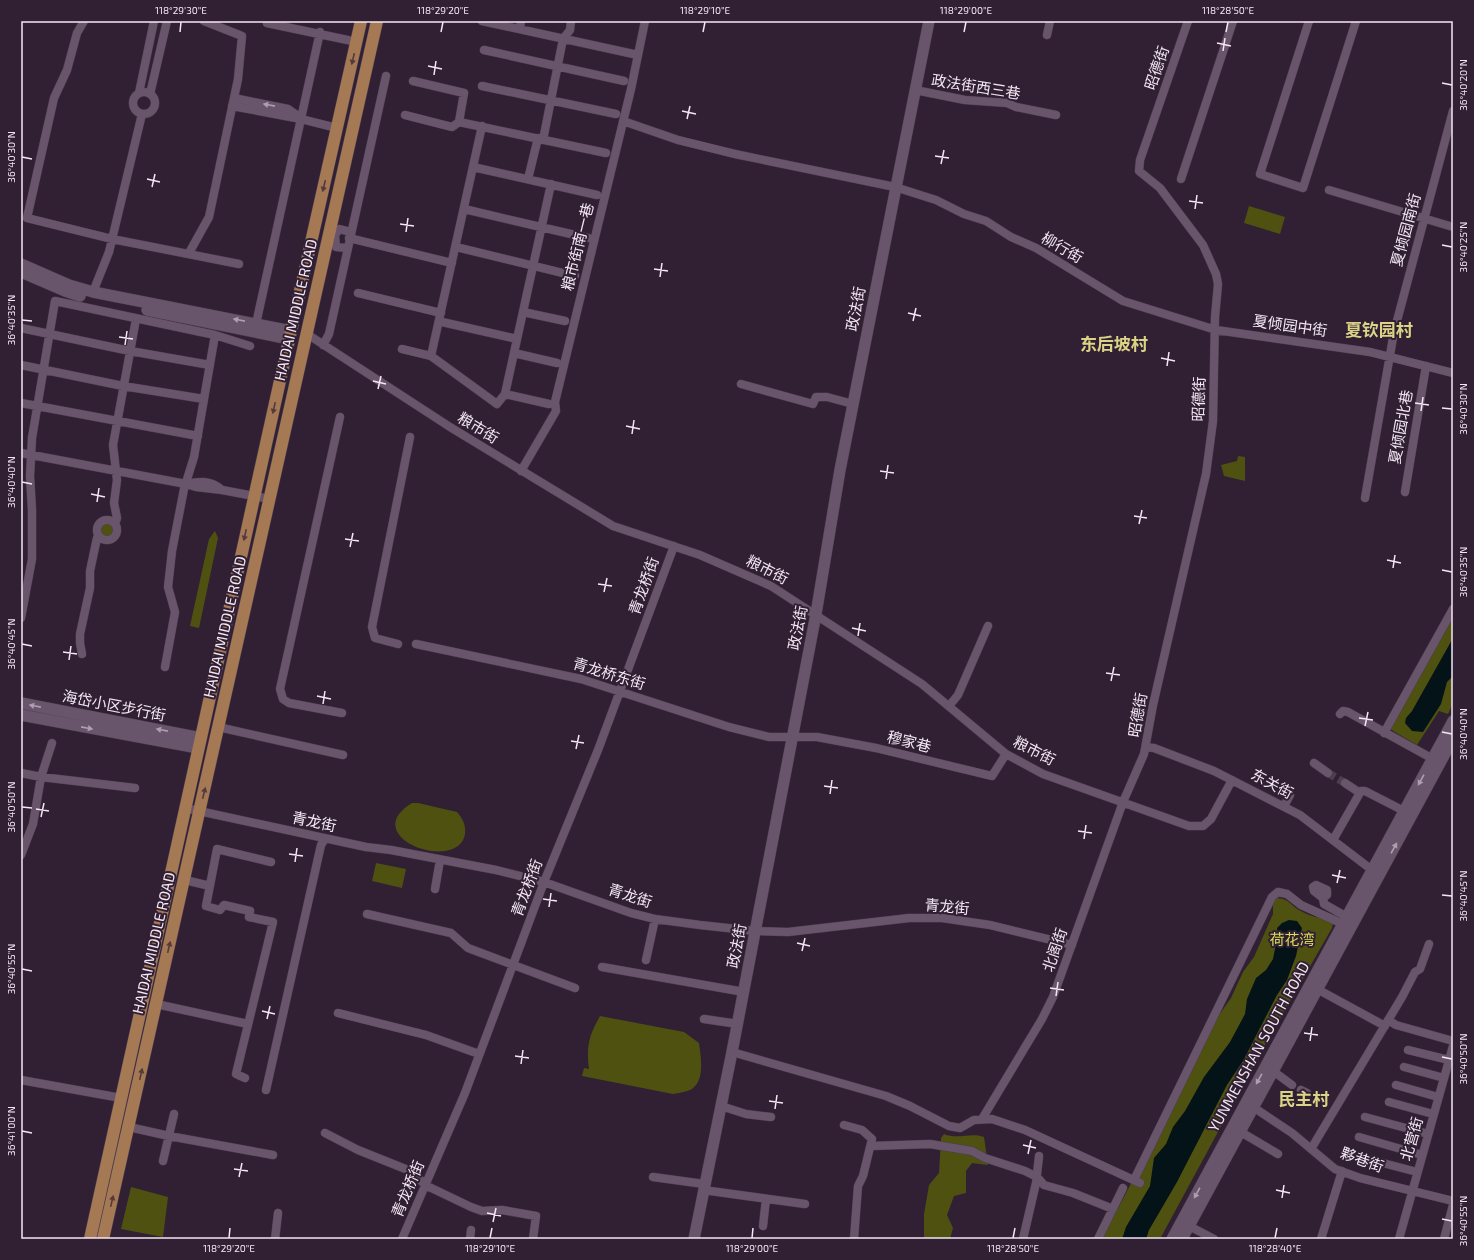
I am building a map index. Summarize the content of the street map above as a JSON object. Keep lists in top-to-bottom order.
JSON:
{
  "streets": {
    "main road": ["HAIDAI MIDDLE ROAD"],
    "street": [
      "昭德街",
      "政法街西三巷",
      "夏倾园南街",
      "粮市街南一巷",
      "柳行街",
      "政法街",
      "夏倾园中街",
      "夏倾园北巷",
      "粮市街",
      "青龙桥街",
      "青龙桥东街",
      "海岱小区步行街",
      "穆家巷",
      "东关街",
      "青龙街",
      "北阁街",
      "YUNMENSHAN SOUTH ROAD",
      "北营街",
      "夥巷街"
    ]
  },
  "crossings": [
    ["昭德街", "柳行街"],
    ["昭德街", "夏倾园中街"],
    ["昭德街", "粮市街"],
    ["昭德街", "东关街"],
    ["昭德街", "北阁街"],
    ["政法街西三巷", "政法街"],
    ["夏倾园南街", "夏倾园中街"],
    ["粮市街南一巷", "柳行街"],
    ["粮市街南一巷", "粮市街"],
    ["柳行街", "政法街"],
    ["柳行街", "夏倾园中街"],
    ["政法街", "粮市街"],
    ["政法街", "青龙桥东街"],
    ["政法街", "穆家巷"],
    ["政法街", "青龙街"],
    ["HAIDAI MIDDLE ROAD", "粮市街"],
    ["HAIDAI MIDDLE ROAD", "海岱小区步行街"],
    ["HAIDAI MIDDLE ROAD", "青龙街"],
    ["夏倾园中街", "夏倾园北巷"],
    ["粮市街", "青龙桥街"],
    ["粮市街", "穆家巷"],
    ["粮市街", "东关街"],
    ["粮市街", "北阁街"],
    ["青龙桥街", "青龙桥东街"],
    ["青龙桥街", "青龙街"],
    ["青龙桥东街", "穆家巷"],
    ["东关街", "YUNMENSHAN SOUTH ROAD"],
    ["青龙街", "北阁街"],
    ["YUNMENSHAN SOUTH ROAD", "夥巷街"],
    ["北营街", "夥巷街"]
  ],
  "districts": ["夏钦园村", "东后坡村", "民主村"],
  "parks": ["荷花湾"],
  "coordinates": [
    "118°29'30\"E",
    "118°29'20\"E",
    "118°29'10\"E",
    "118°29'00\"E",
    "118°28'50\"E",
    "36°40'20\"N",
    "36°40'30\"N",
    "36°40'25\"N",
    "36°40'35\"N",
    "36°40'40\"N",
    "36°40'45\"N",
    "36°40'50\"N",
    "36°40'55\"N",
    "36°41'00\"N",
    "118°28'40\"E"
  ]
}
